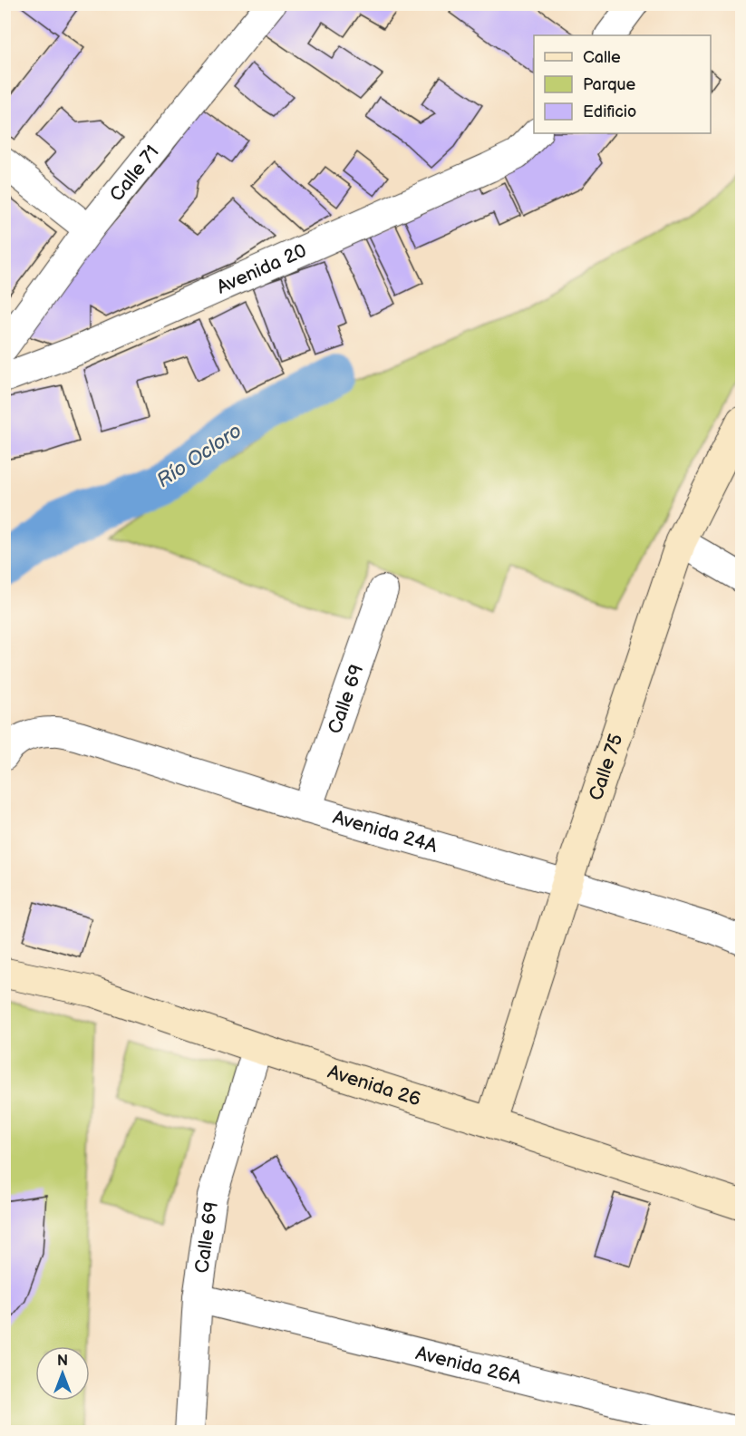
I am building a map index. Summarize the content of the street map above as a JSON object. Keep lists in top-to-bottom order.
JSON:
{
  "streets": {
    "street": [
      "Calle 71",
      "Avenida 20",
      "Calle 69",
      "Calle 75",
      "Avenida 24A",
      "Avenida 26",
      "Avenida 26A"
    ]
  },
  "crossings": [
    ["Calle 69", "Avenida 24A"],
    ["Calle 69", "Avenida 26"],
    ["Calle 69", "Avenida 26A"],
    ["Calle 75", "Avenida 24A"],
    ["Calle 75", "Avenida 26"]
  ],
  "water": ["Río Ocloro"],
  "legend": ["Calle", "Parque", "Edificio"],
  "north": "top"
}
